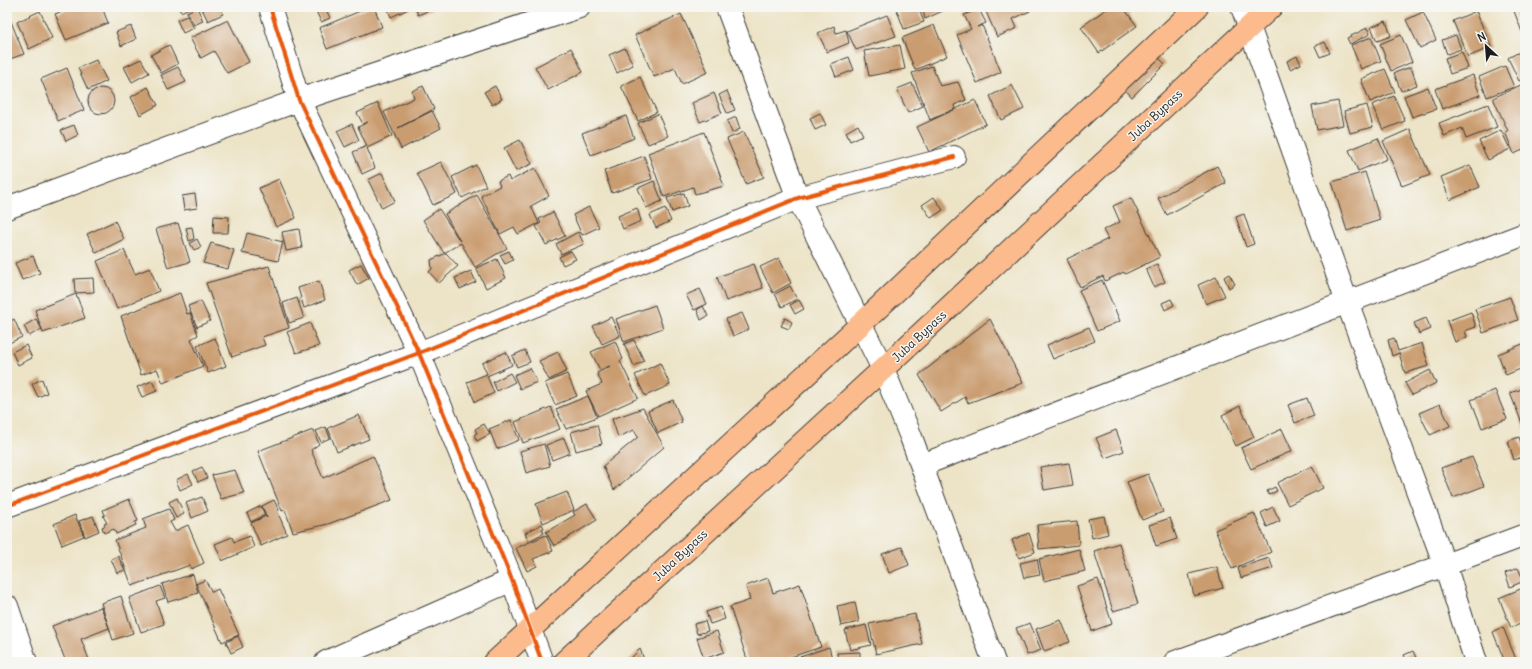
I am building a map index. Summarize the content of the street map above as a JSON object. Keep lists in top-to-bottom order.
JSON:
{
  "streets": {
    "main road": ["Juba Bypass"]
  },
  "north": "top left"
}
